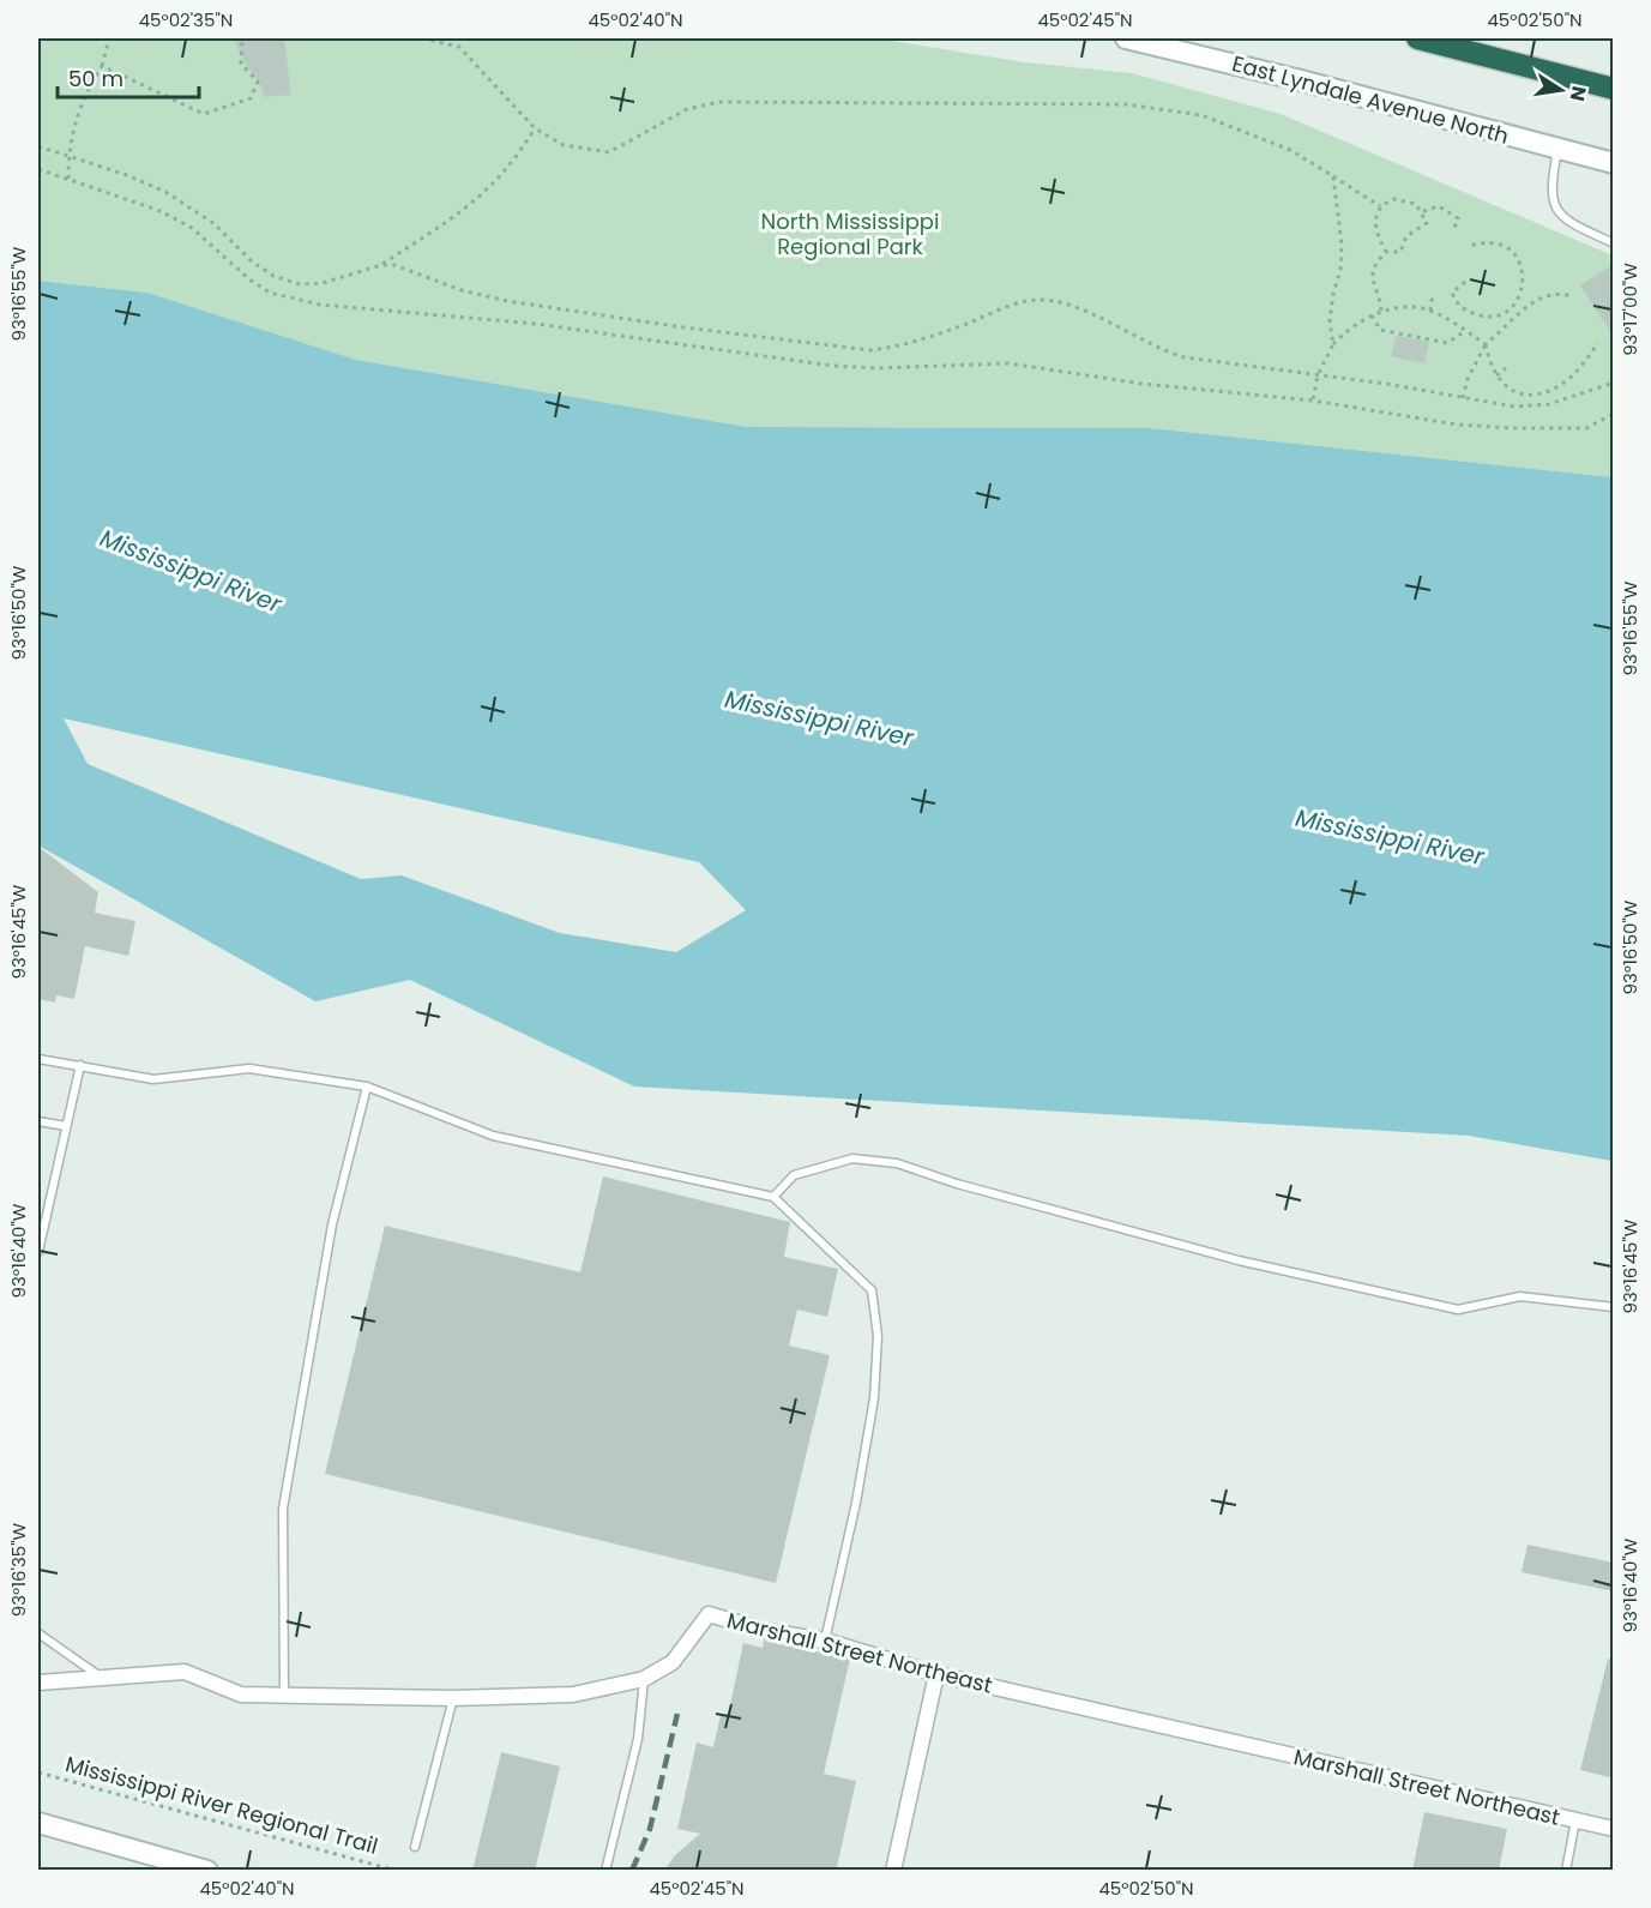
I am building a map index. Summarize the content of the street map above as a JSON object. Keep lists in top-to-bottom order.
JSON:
{
  "streets": {
    "street": ["East Lyndale Avenue North", "Marshall Street Northeast"],
    "path": ["Mississippi River Regional Trail"]
  },
  "water": ["Mississippi River"],
  "parks": ["North Mississippi Regional Park"],
  "scale_bar": "50 m",
  "north": "right",
  "coordinates": [
    "45°02'35\"N",
    "45°02'40\"N",
    "45°02'45\"N",
    "45°02'50\"N",
    "93°16'55\"W",
    "93°17'00\"W",
    "93°16'50\"W",
    "93°16'45\"W",
    "93°16'40\"W",
    "93°16'35\"W"
  ]
}
